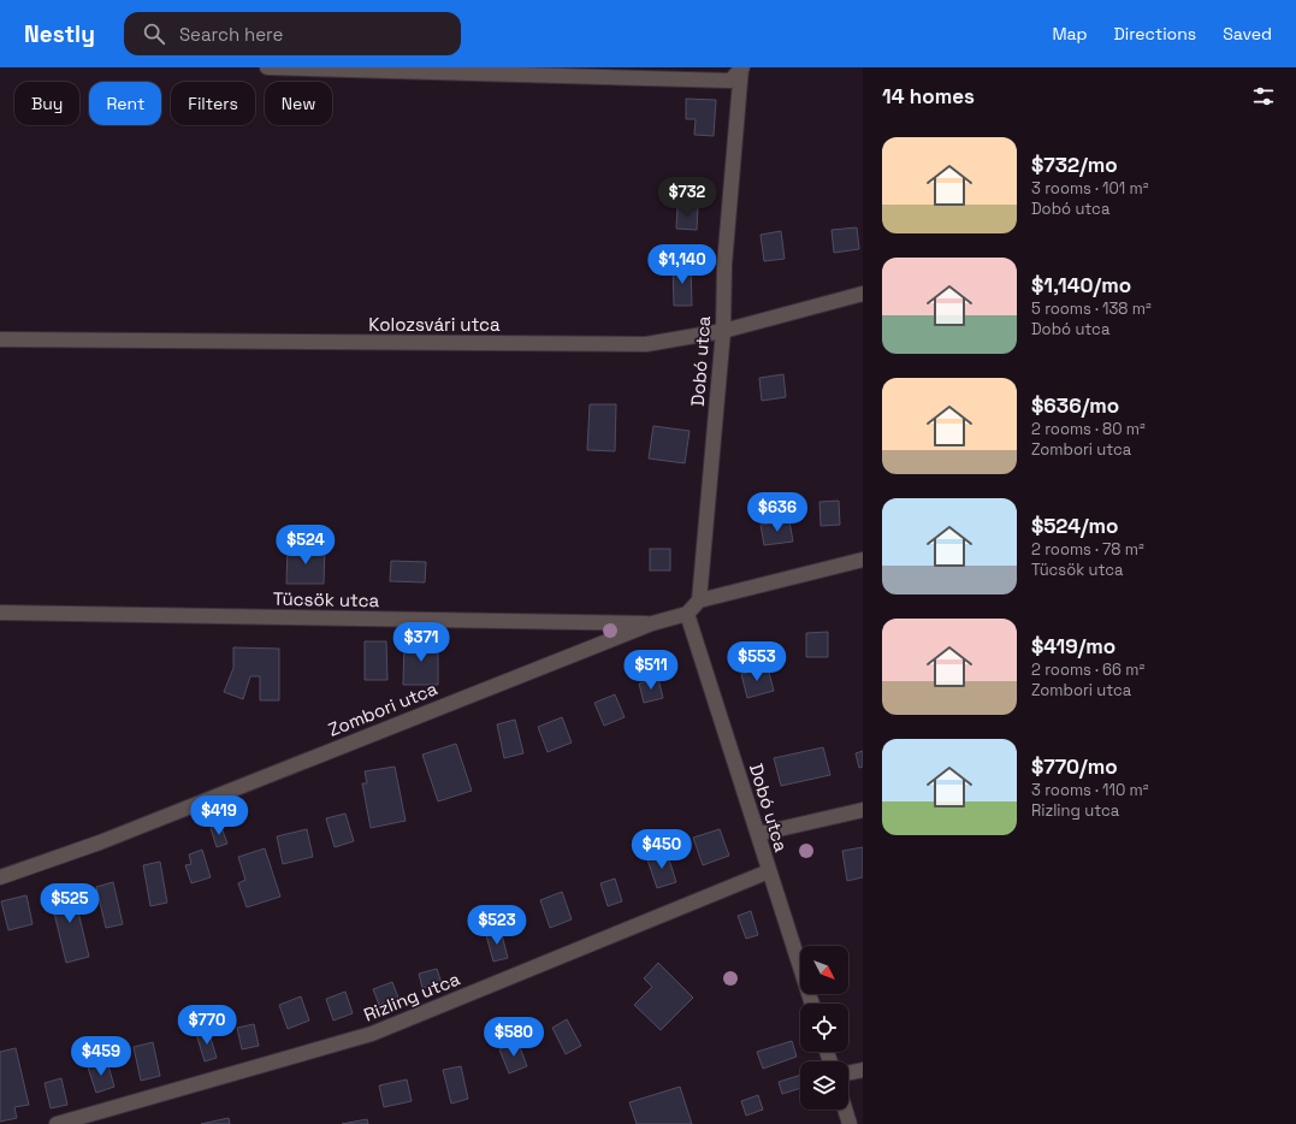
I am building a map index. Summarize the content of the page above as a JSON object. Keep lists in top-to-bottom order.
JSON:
{
  "streets": {
    "street": [
      "Kolozsvári utca",
      "Dobó utca",
      "Tücsök utca",
      "Zombori utca",
      "Rizling utca"
    ]
  },
  "crossings": [
    ["Kolozsvári utca", "Dobó utca"],
    ["Dobó utca", "Zombori utca"],
    ["Dobó utca", "Rizling utca"],
    ["Tücsök utca", "Zombori utca"]
  ],
  "north": "bottom right",
  "page": {
    "header": "Nestly",
    "search": "Search here",
    "nav": ["Map", "Directions", "Saved"],
    "heading": "14 homes",
    "chip": [
      "Buy",
      "Rent",
      "Filters",
      "New"
    ],
    "list": [
      {
        "name": "$732/mo",
        "note": "3 rooms · 101 m² · Dobó utca"
      },
      {
        "name": "$1,140/mo",
        "note": "5 rooms · 138 m² · Dobó utca"
      },
      {
        "name": "$636/mo",
        "note": "2 rooms · 80 m² · Zombori utca"
      },
      {
        "name": "$524/mo",
        "note": "2 rooms · 78 m² · Tücsök utca"
      },
      {
        "name": "$419/mo",
        "note": "2 rooms · 66 m² · Zombori utca"
      },
      {
        "name": "$770/mo",
        "note": "3 rooms · 110 m² · Rizling utca"
      }
    ],
    "price": [
      "$732",
      "$1,140",
      "$636",
      "$524",
      "$371",
      "$553",
      "$511",
      "$419",
      "$450",
      "$525",
      "$523",
      "$770",
      "$580",
      "$459"
    ]
  }
}
